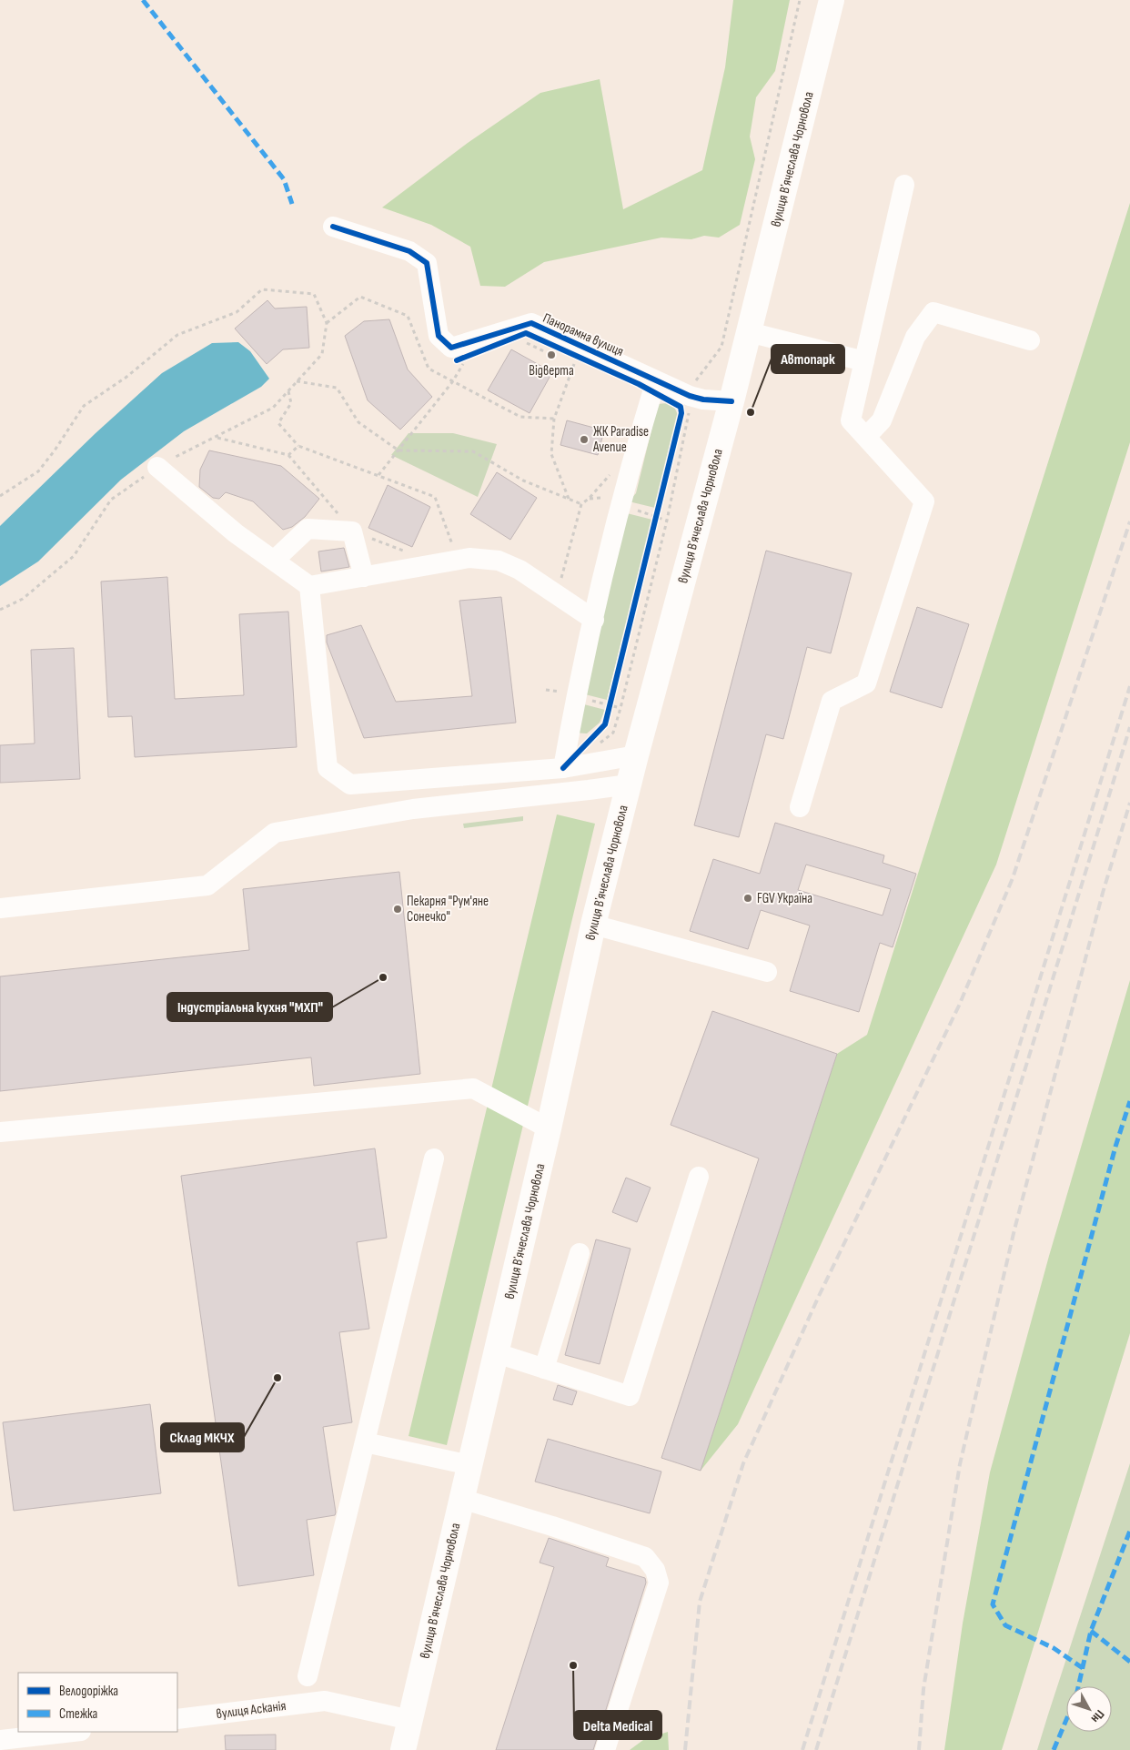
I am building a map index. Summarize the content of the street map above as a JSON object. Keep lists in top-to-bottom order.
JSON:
{
  "streets": {
    "main road": ["вулиця Вʼячеслава Чорновола"],
    "street": ["Панорамна вулиця", "вулиця Асканія"]
  },
  "crossings": [
    ["вулиця Вʼячеслава Чорновола", "Панорамна вулиця"],
    ["вулиця Вʼячеслава Чорновола", "вулиця Асканія"]
  ],
  "places": [
    "Відверта",
    "Автопарк",
    "ЖК Paradise Avenue",
    "FGV Україна",
    "Пекарня \"Рум'яне Сонечко\"",
    "Індустріальна кухня \"МХП\"",
    "Склад МКЧХ",
    "Delta Medical"
  ],
  "legend": ["Велодоріжка", "Стежка"],
  "north": "bottom right"
}
